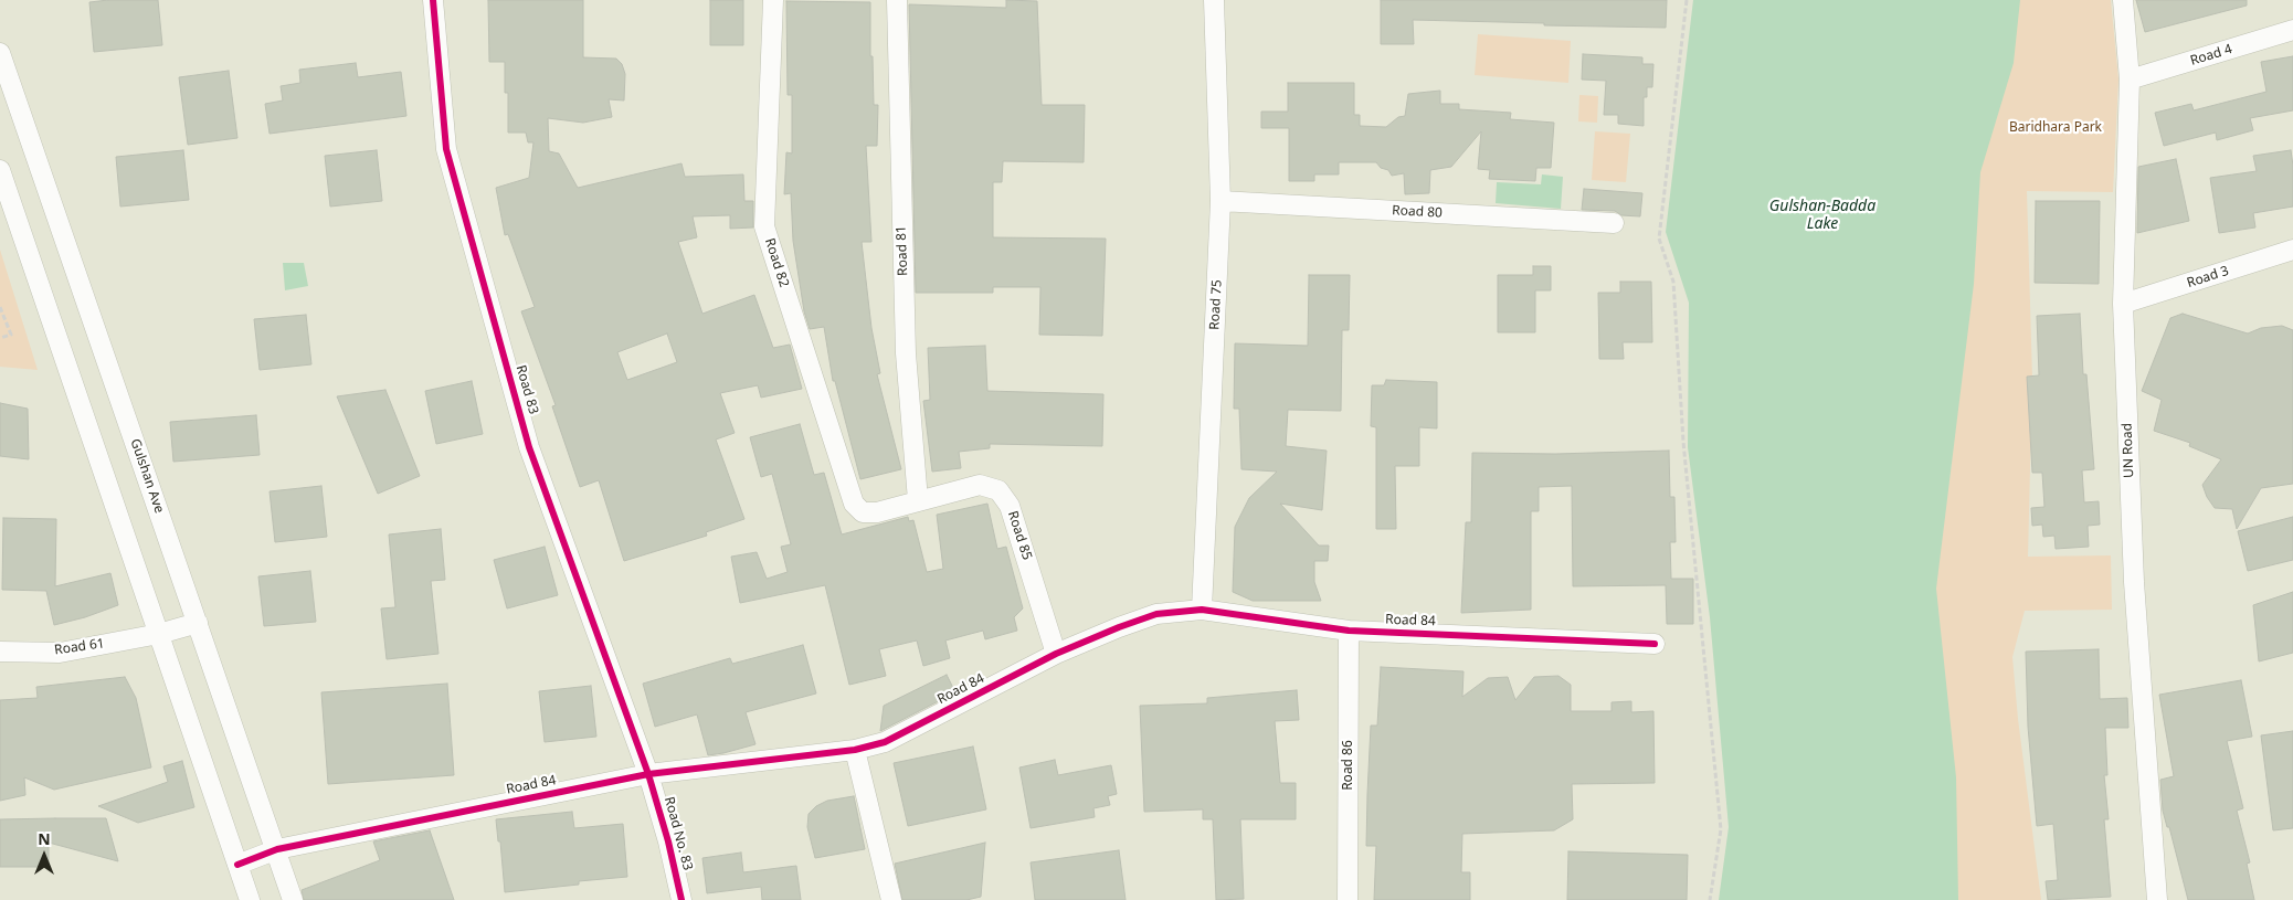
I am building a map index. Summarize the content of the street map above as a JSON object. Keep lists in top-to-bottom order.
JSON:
{
  "streets": {
    "street": [
      "Road 4",
      "Road 80",
      "Road 81",
      "Road 82",
      "Road 3",
      "Road 75",
      "Road 83",
      "UN Road",
      "Gulshan Ave",
      "Road 85",
      "Road 84",
      "Road 61",
      "Road 86",
      "Road No. 83"
    ]
  },
  "crossings": [
    ["Road 4", "UN Road"],
    ["Road 80", "Road 75"],
    ["Road 81", "Road 85"],
    ["Road 82", "Road 85"],
    ["Road 3", "UN Road"],
    ["Road 75", "Road 84"],
    ["Road 83", "Road 84"],
    ["Road 83", "Road No. 83"],
    ["Gulshan Ave", "Road 84"],
    ["Gulshan Ave", "Road 61"],
    ["Road 85", "Road 84"],
    ["Road 84", "Road 86"],
    ["Road 84", "Road No. 83"]
  ],
  "water": ["Gulshan-Badda Lake"],
  "parks": ["Baridhara Park"],
  "north": "top"
}
